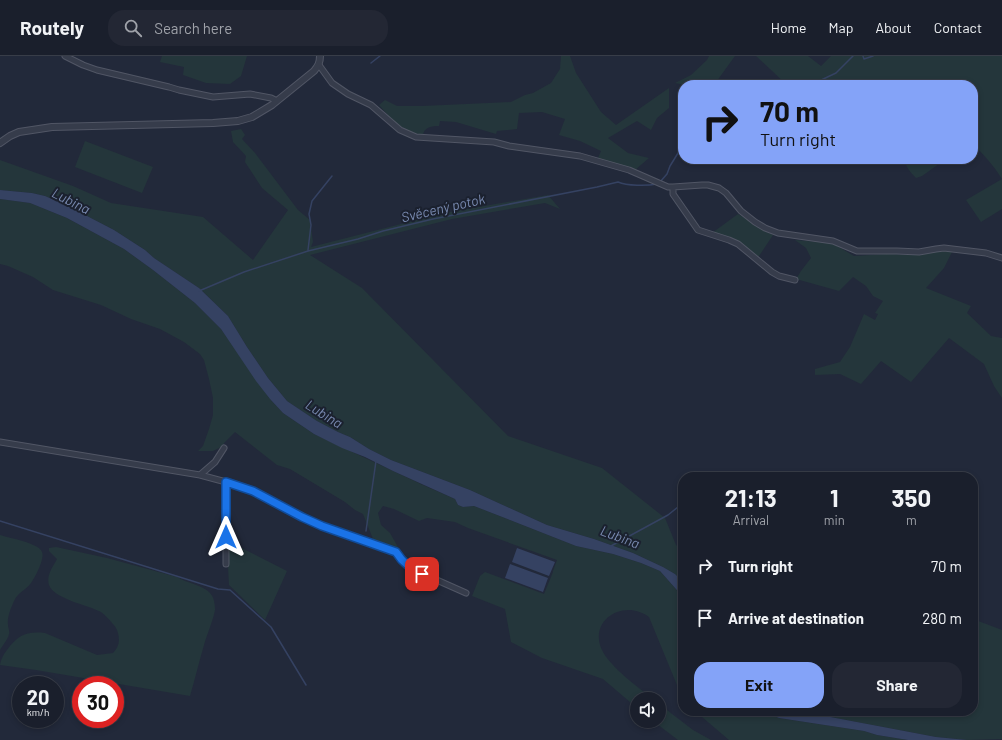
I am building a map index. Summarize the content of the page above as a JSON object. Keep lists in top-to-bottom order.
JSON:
{
  "water": ["Lubina", "Svěcený potok"],
  "page": {
    "header": "Routely",
    "search": "Search here",
    "nav": [
      "Home",
      "Map",
      "About",
      "Contact"
    ],
    "turn": ["70 m", "Turn right"],
    "eta": [
      "21:13",
      "Arrival",
      "1",
      "min",
      "350",
      "m"
    ],
    "list": [
      {
        "name": "Turn right",
        "value": "70 m"
      },
      {
        "name": "Arrive at destination",
        "value": "280 m"
      }
    ],
    "buttons": ["Exit", "Share"],
    "speed": "20 km/h",
    "limit": "30"
  }
}
